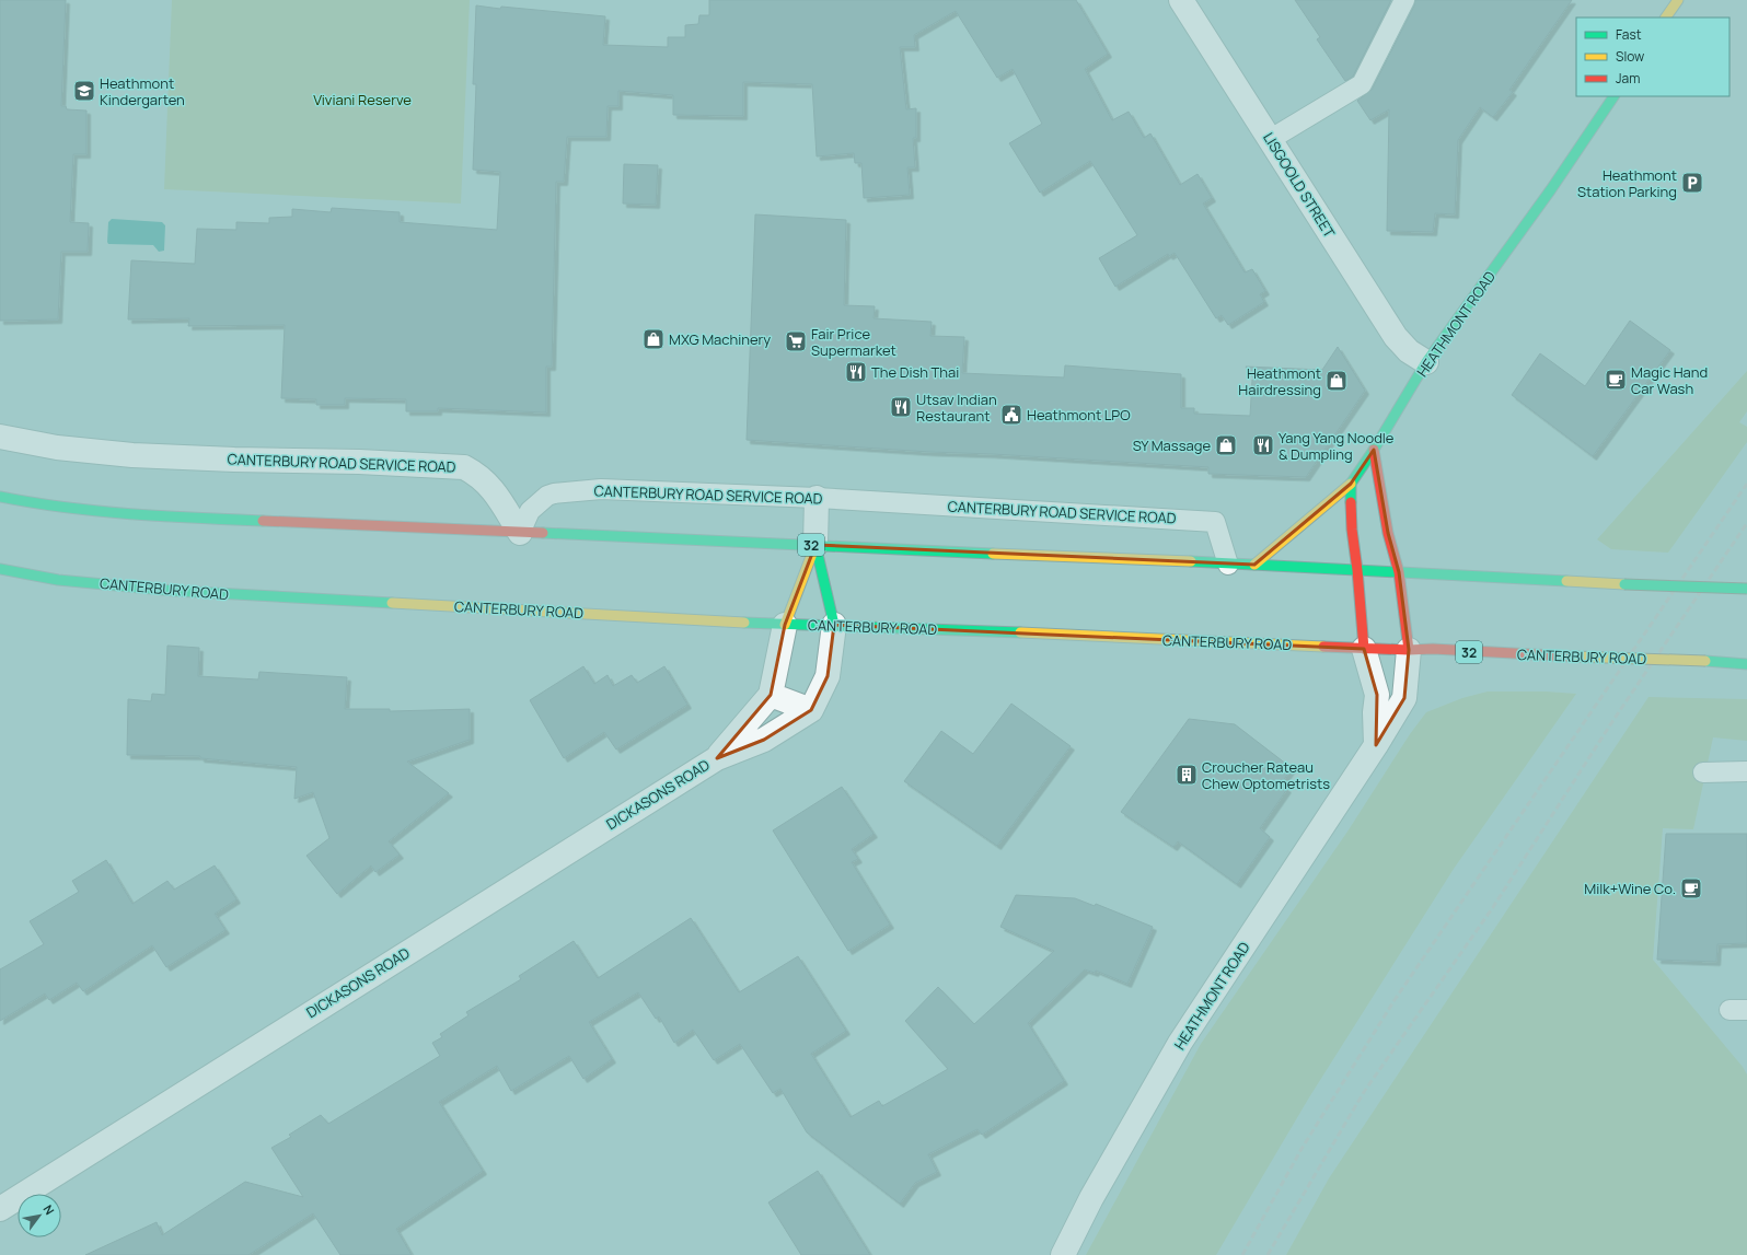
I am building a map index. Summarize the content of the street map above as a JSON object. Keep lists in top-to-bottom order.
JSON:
{
  "streets": {
    "main road": ["HEATHMONT ROAD", "32", "CANTERBURY ROAD"],
    "street": ["LISGOOLD STREET", "CANTERBURY ROAD SERVICE ROAD", "DICKASONS ROAD"]
  },
  "crossings": [
    ["LISGOOLD STREET", "HEATHMONT ROAD"],
    ["HEATHMONT ROAD", "32"],
    ["HEATHMONT ROAD", "CANTERBURY ROAD"],
    ["CANTERBURY ROAD SERVICE ROAD", "32"],
    ["CANTERBURY ROAD", "DICKASONS ROAD"]
  ],
  "parks": ["Viviani Reserve"],
  "places": {
    "school or university": ["Heathmont Kindergarten"],
    "parking": ["Heathmont Station Parking"],
    "shop": ["MXG Machinery", "Heathmont Hairdressing", "SY Massage"],
    "supermarket": ["Fair Price Supermarket"],
    "restaurant": ["The Dish Thai", "Utsav Indian Restaurant", "Yang Yang Noodle & Dumpling"],
    "cafe": ["Magic Hand Car Wash", "Milk+Wine Co."],
    "public building": ["Heathmont LPO"],
    "building": ["Croucher Rateau Chew Optometrists"]
  },
  "legend": ["Fast", "Slow", "Jam"],
  "north": "top right"
}
